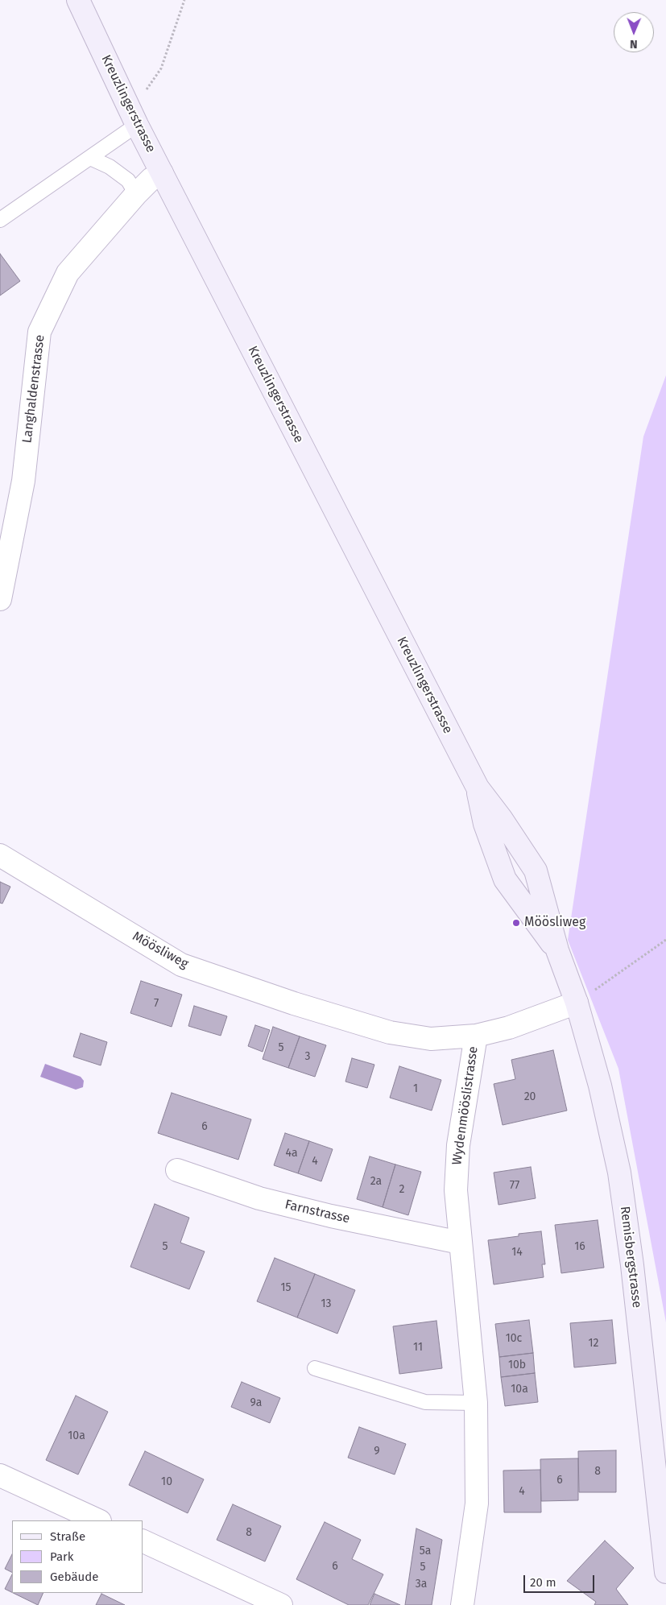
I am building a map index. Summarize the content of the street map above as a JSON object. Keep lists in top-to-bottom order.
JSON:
{
  "streets": {
    "street": [
      "Kreuzlingerstrasse",
      "Langhaldenstrasse",
      "Möösliweg",
      "Wydenmööslistrasse",
      "Farnstrasse",
      "Remisbergstrasse"
    ]
  },
  "crossings": [
    ["Kreuzlingerstrasse", "Langhaldenstrasse"],
    ["Kreuzlingerstrasse", "Remisbergstrasse"],
    ["Möösliweg", "Wydenmööslistrasse"],
    ["Wydenmööslistrasse", "Farnstrasse"],
    ["Wydenmööslistrasse", "Remisbergstrasse"]
  ],
  "places": ["Möösliweg"],
  "house_numbers": [
    "7",
    "5",
    "3",
    "1",
    "20",
    "6",
    "4a",
    "4",
    "2a",
    "77",
    "2",
    "5",
    "16",
    "14",
    "15",
    "13",
    "10c",
    "12",
    "11",
    "10b",
    "10a",
    "9a",
    "10a",
    "9",
    "8",
    "6",
    "10",
    "4",
    "8",
    "5a",
    "6",
    "5",
    "3a"
  ],
  "legend": ["Straße", "Park", "Gebäude"],
  "scale_bar": "20 m",
  "north": "bottom"
}
